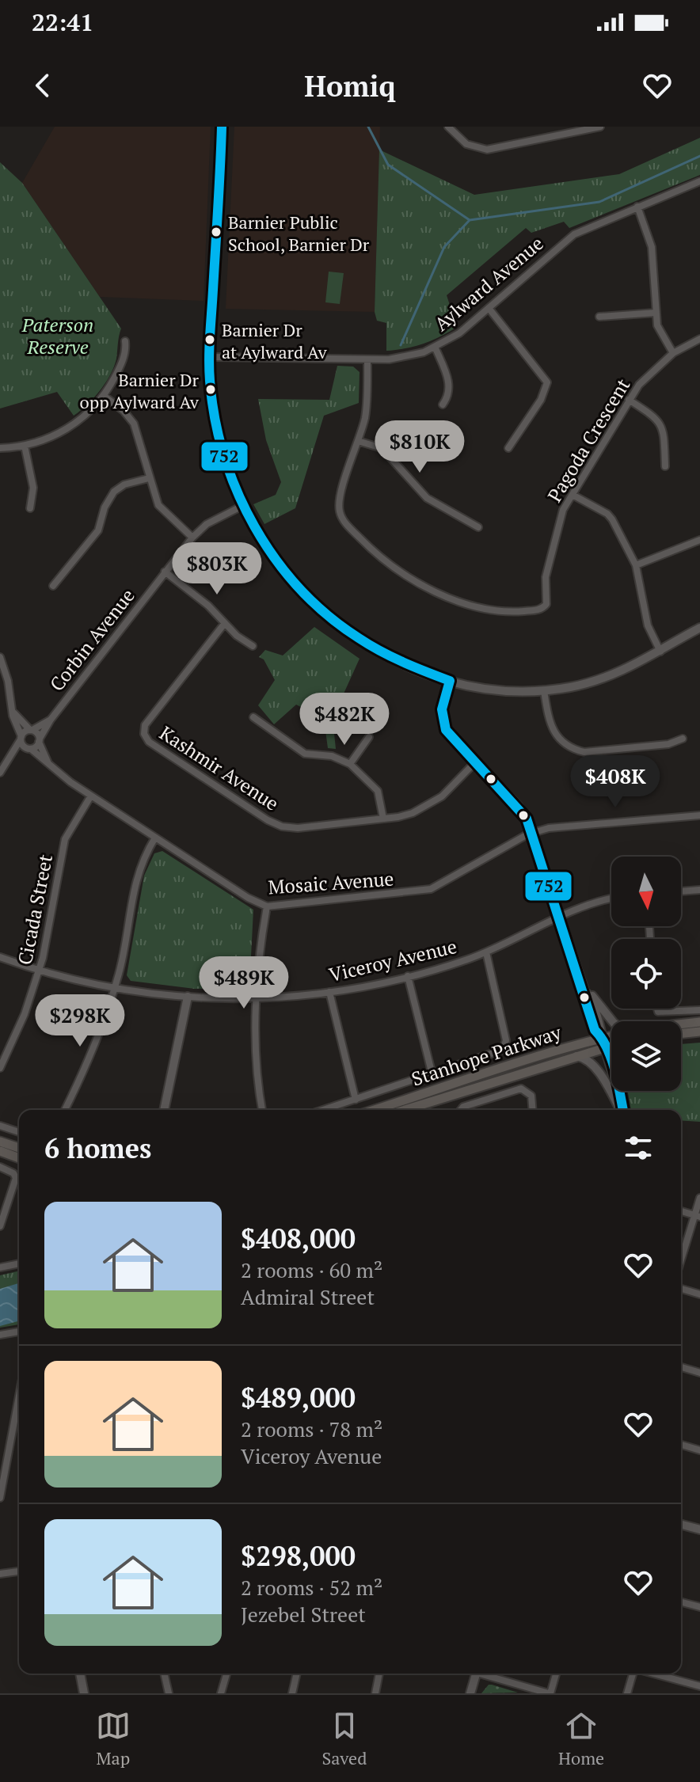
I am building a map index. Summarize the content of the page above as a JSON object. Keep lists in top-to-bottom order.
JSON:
{
  "streets": {
    "main road": ["Stanhope Parkway"],
    "street": [
      "Aylward Avenue",
      "Pagoda Crescent",
      "Corbin Avenue",
      "Kashmir Avenue",
      "Mosaic Avenue",
      "Cicada Street",
      "Viceroy Avenue"
    ]
  },
  "crossings": [
    ["Aylward Avenue", "Pagoda Crescent"],
    ["Corbin Avenue", "Mosaic Avenue"],
    ["Mosaic Avenue", "Cicada Street"],
    ["Cicada Street", "Viceroy Avenue"]
  ],
  "parks": ["Paterson Reserve"],
  "places": ["Barnier Public School, Barnier Dr", "Barnier Dr at Aylward Av", "Barnier Dr opp Aylward Av"],
  "lines": ["transit line 752"],
  "north": "bottom",
  "page": {
    "status": "22:41",
    "header": "Homiq",
    "price": [
      "$810K",
      "$803K",
      "$482K",
      "$408K",
      "$489K",
      "$298K"
    ],
    "heading": "6 homes",
    "list": [
      {
        "name": "$408,000",
        "note": "2 rooms · 60 m² · Admiral Street"
      },
      {
        "name": "$489,000",
        "note": "2 rooms · 78 m² · Viceroy Avenue"
      },
      {
        "name": "$298,000",
        "note": "2 rooms · 52 m² · Jezebel Street"
      }
    ],
    "tabs": ["Map", "Saved", "Home"]
  }
}
